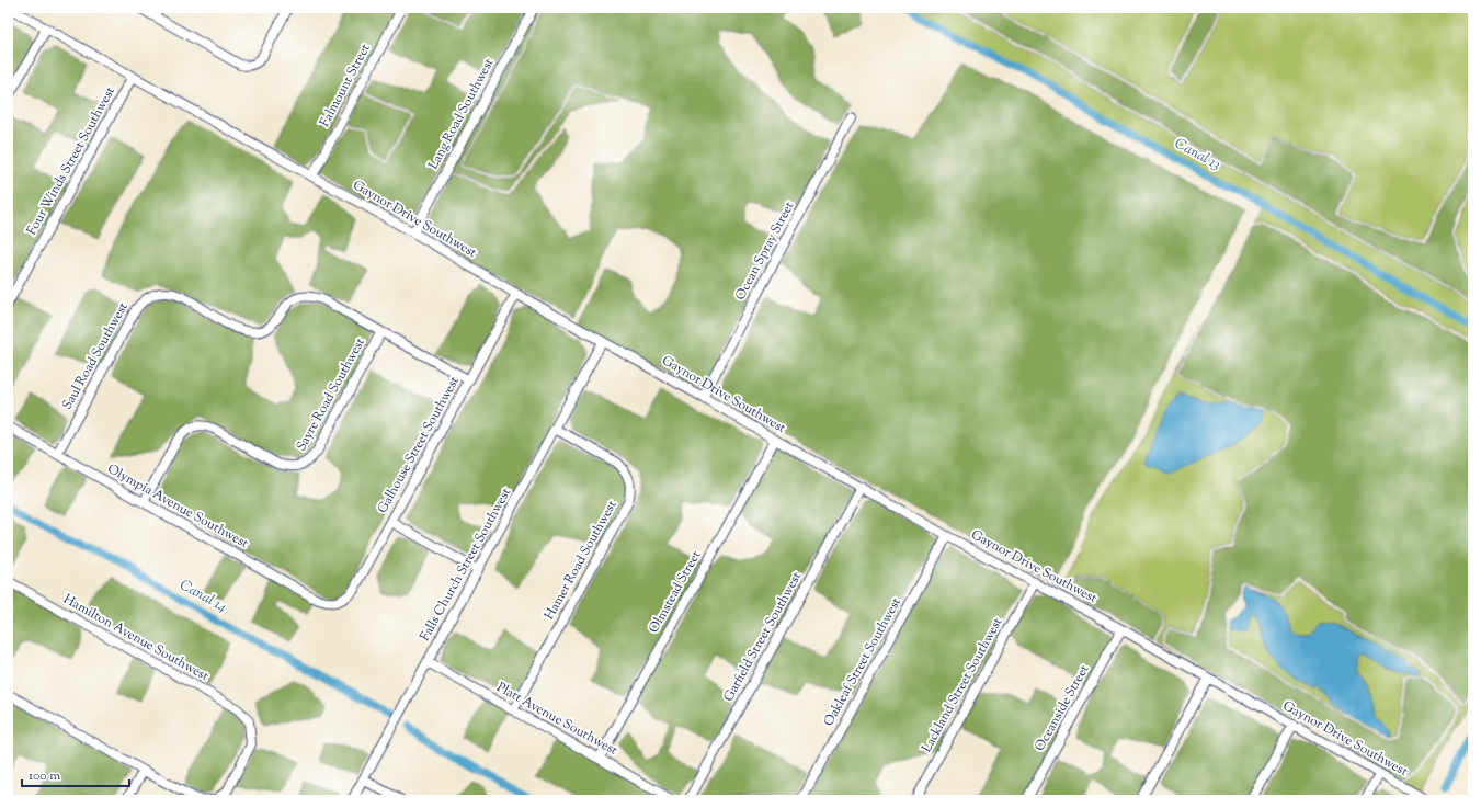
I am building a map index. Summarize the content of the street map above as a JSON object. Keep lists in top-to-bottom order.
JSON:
{
  "streets": {
    "street": [
      "Falmount Street",
      "Lang Road Southwest",
      "Four Winds Street Southwest",
      "Gaynor Drive Southwest",
      "Ocean Spray Street",
      "Saul Road Southwest",
      "Sayre Road Southwest",
      "Galhouse Street Southwest",
      "Olympia Avenue Southwest",
      "Hamer Road Southwest",
      "Falls Church Street Southwest",
      "Olmstead Street",
      "Garfield Street Southwest",
      "Hamilton Avenue Southwest",
      "Oakleaf Street Southwest",
      "Lackland Street Southwest",
      "Oceanside Street",
      "Platt Avenue Southwest"
    ]
  },
  "crossings": [
    ["Falmount Street", "Gaynor Drive Southwest"],
    ["Lang Road Southwest", "Gaynor Drive Southwest"],
    ["Four Winds Street Southwest", "Gaynor Drive Southwest"],
    ["Gaynor Drive Southwest", "Ocean Spray Street"],
    ["Gaynor Drive Southwest", "Galhouse Street Southwest"],
    ["Gaynor Drive Southwest", "Falls Church Street Southwest"],
    ["Gaynor Drive Southwest", "Olmstead Street"],
    ["Gaynor Drive Southwest", "Garfield Street Southwest"],
    ["Gaynor Drive Southwest", "Oakleaf Street Southwest"],
    ["Gaynor Drive Southwest", "Lackland Street Southwest"],
    ["Gaynor Drive Southwest", "Oceanside Street"],
    ["Saul Road Southwest", "Sayre Road Southwest"],
    ["Saul Road Southwest", "Galhouse Street Southwest"],
    ["Saul Road Southwest", "Olympia Avenue Southwest"],
    ["Sayre Road Southwest", "Olympia Avenue Southwest"],
    ["Galhouse Street Southwest", "Olympia Avenue Southwest"],
    ["Hamer Road Southwest", "Falls Church Street Southwest"],
    ["Hamer Road Southwest", "Platt Avenue Southwest"],
    ["Falls Church Street Southwest", "Platt Avenue Southwest"],
    ["Olmstead Street", "Platt Avenue Southwest"]
  ],
  "water": ["Canal 13", "Canal 14"],
  "scale_bar": "100 m"
}
